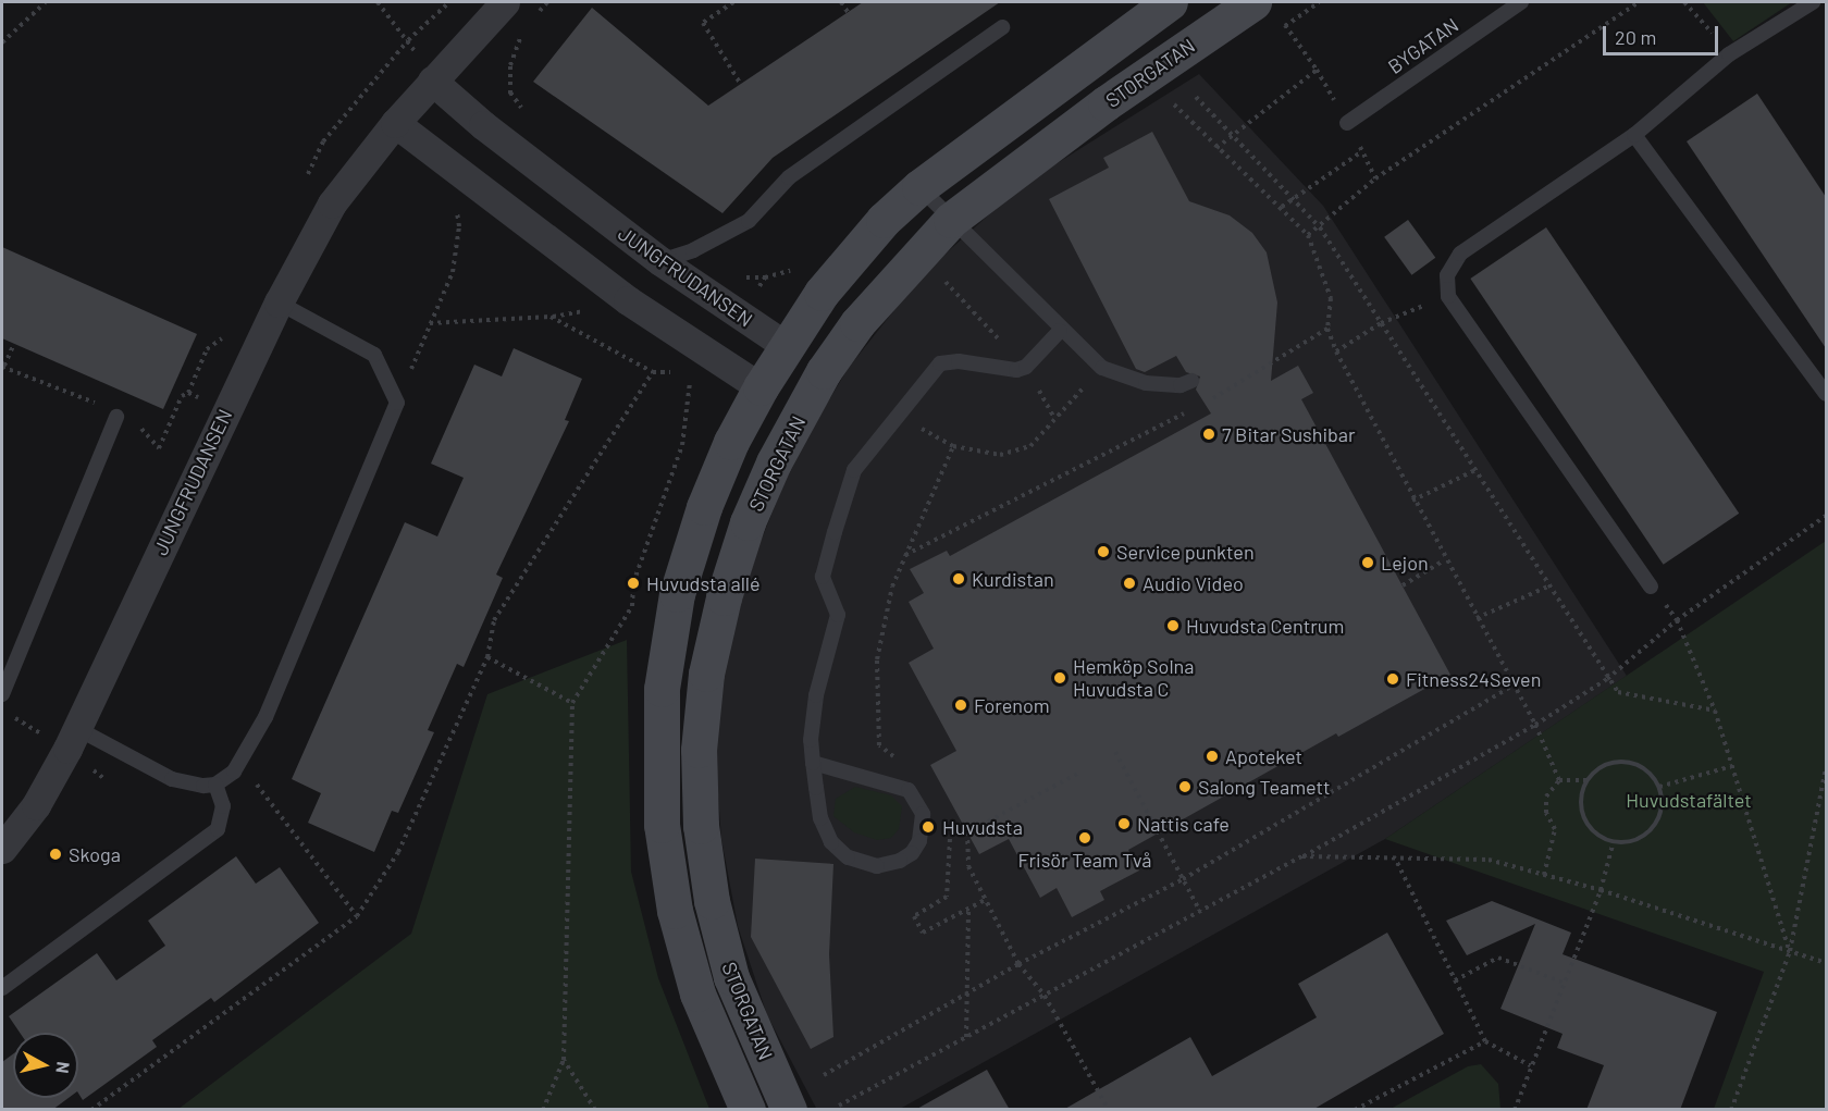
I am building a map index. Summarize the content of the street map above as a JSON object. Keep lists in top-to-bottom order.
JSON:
{
  "streets": {
    "street": ["STORGATAN", "JUNGFRUDANSEN"],
    "lane": ["BYGATAN"]
  },
  "crossings": [
    ["STORGATAN", "JUNGFRUDANSEN"]
  ],
  "parks": ["Huvudstafältet"],
  "places": [
    "7 Bitar Sushibar",
    "Service punkten",
    "Lejon",
    "Kurdistan",
    "Huvudsta allé",
    "Audio Video",
    "Huvudsta Centrum",
    "Hemköp Solna Huvudsta C",
    "Fitness24Seven",
    "Forenom",
    "Apoteket",
    "Salong Teamett",
    "Nattis cafe",
    "Huvudsta",
    "Frisör Team Två",
    "Skoga"
  ],
  "scale_bar": "20 m",
  "north": "right"
}
